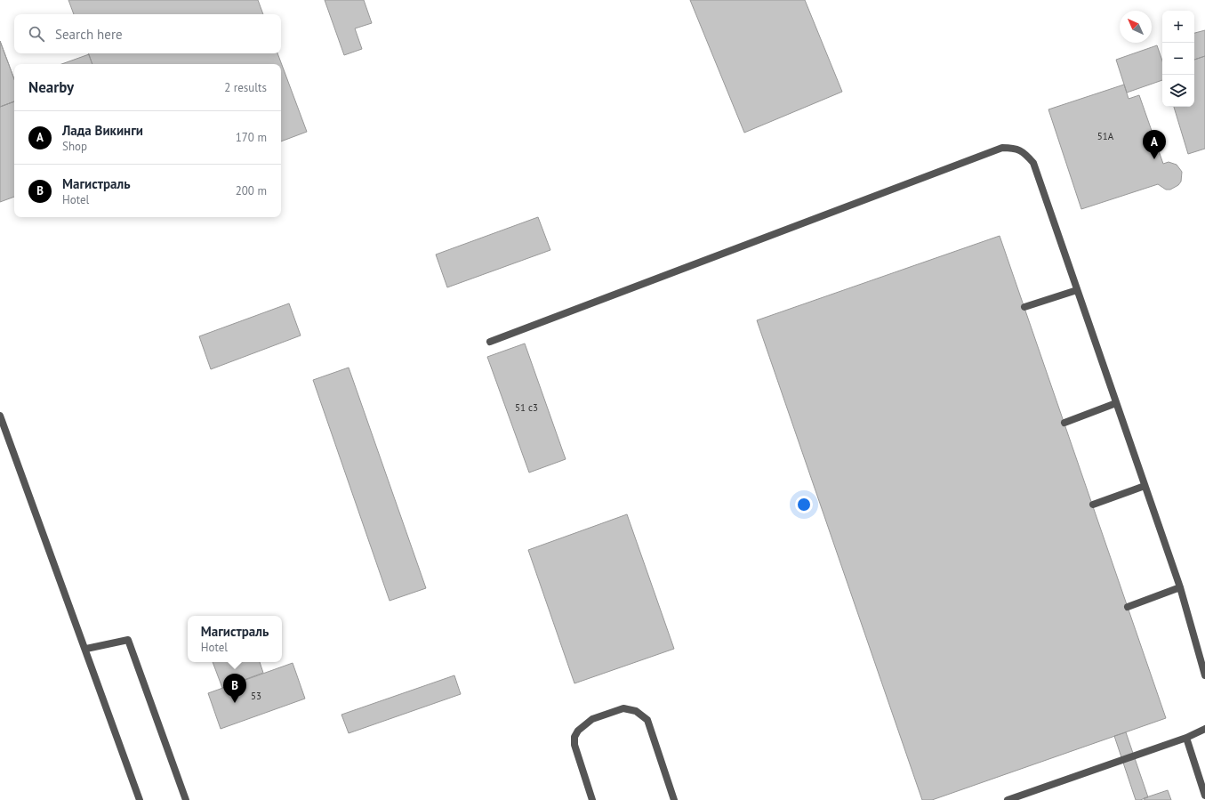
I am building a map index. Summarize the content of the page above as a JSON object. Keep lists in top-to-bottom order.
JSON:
{
  "house_numbers": ["51А", "51 с3", "53"],
  "north": "top left",
  "page": {
    "map_buttons": ["+", "−"],
    "search": "Search here",
    "heading": ["Nearby", "2 results"],
    "list": [
      {
        "mark": "A",
        "name": "Лада Викинги",
        "note": "Shop",
        "value": "170 m"
      },
      {
        "mark": "B",
        "name": "Магистраль",
        "note": "Hotel",
        "value": "200 m"
      }
    ],
    "pins": ["A", "B"],
    "popup": ["Магистраль", "Hotel"]
  }
}
